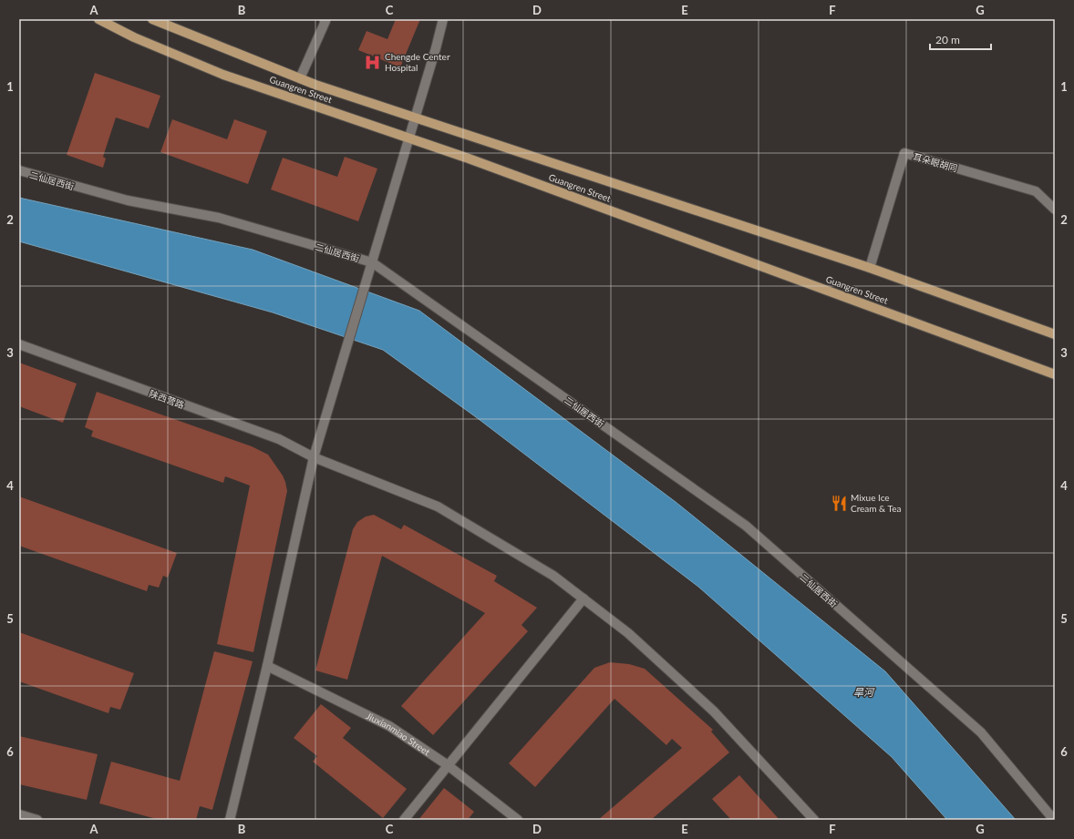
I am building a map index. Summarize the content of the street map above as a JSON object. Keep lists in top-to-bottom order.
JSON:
{
  "streets": {
    "main road": ["Guangren Street"],
    "street": [
      "耳朵眼胡同",
      "二仙居西街",
      "陕西营路",
      "Jiuxianmiao Street"
    ]
  },
  "crossings": [
    ["Guangren Street", "耳朵眼胡同"]
  ],
  "water": ["旱河"],
  "places": {
    "hospital": ["Chengde Center Hospital"],
    "restaurant": ["Mixue Ice Cream & Tea"]
  },
  "scale_bar": "20 m",
  "grid": {
    "columns": [
      "A",
      "B",
      "C",
      "D",
      "E",
      "F",
      "G"
    ],
    "rows": [
      "1",
      "2",
      "3",
      "4",
      "5",
      "6"
    ]
  }
}
